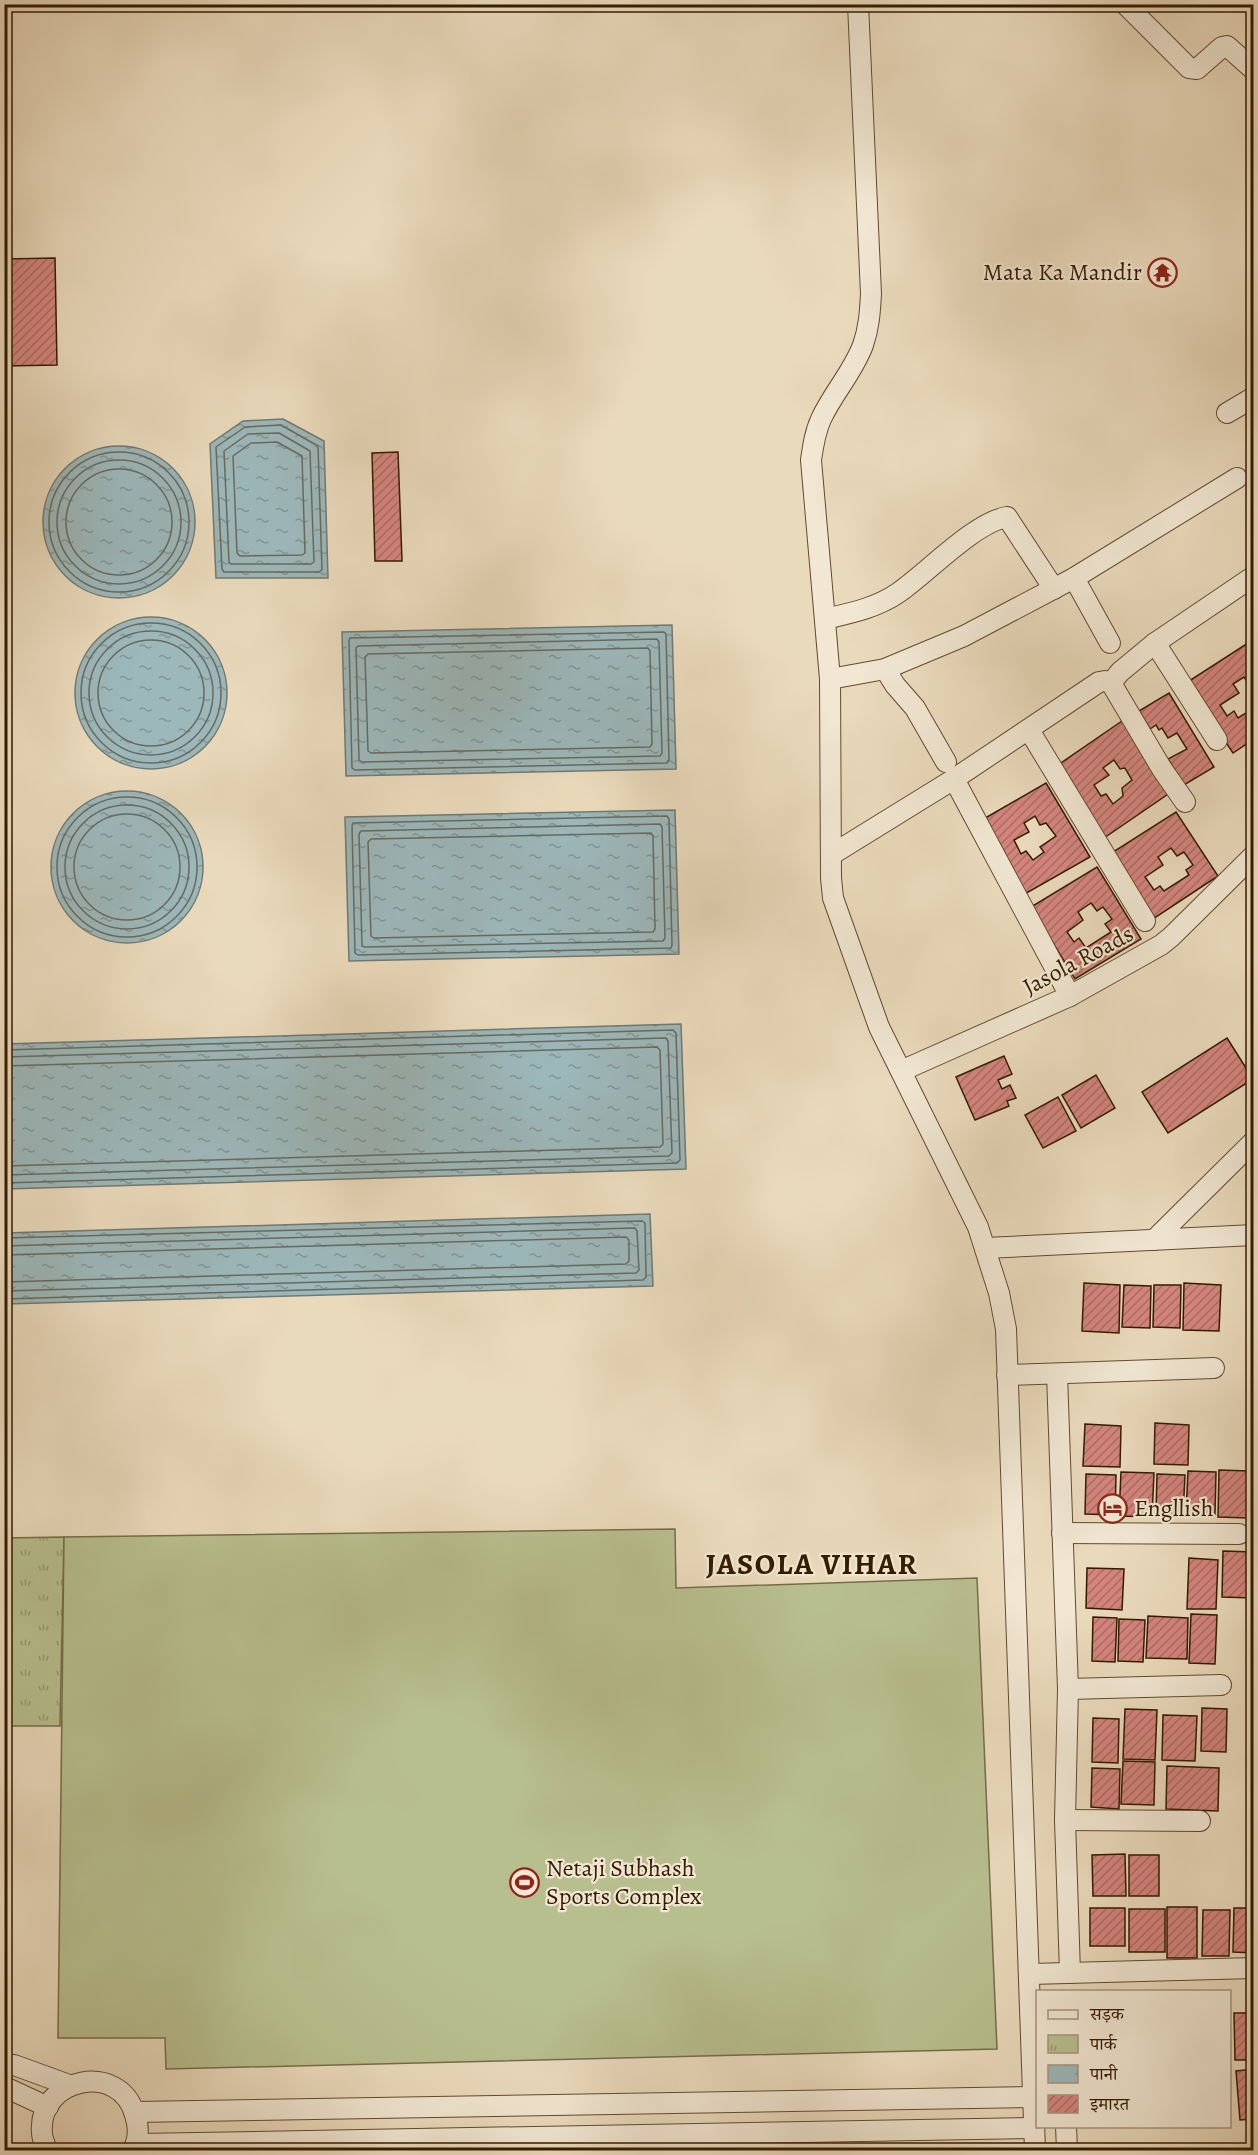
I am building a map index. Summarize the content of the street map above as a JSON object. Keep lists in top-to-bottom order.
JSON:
{
  "streets": {
    "street": ["Jasola Roads"]
  },
  "districts": ["JASOLA VIHAR"],
  "places": {
    "temple": ["Mata Ka Mandir"],
    "hotel": ["Engllish"],
    "sports": ["Netaji Subhash Sports Complex"]
  },
  "legend": [
    "सड़क",
    "पार्क",
    "पानी",
    "इमारत"
  ]
}
